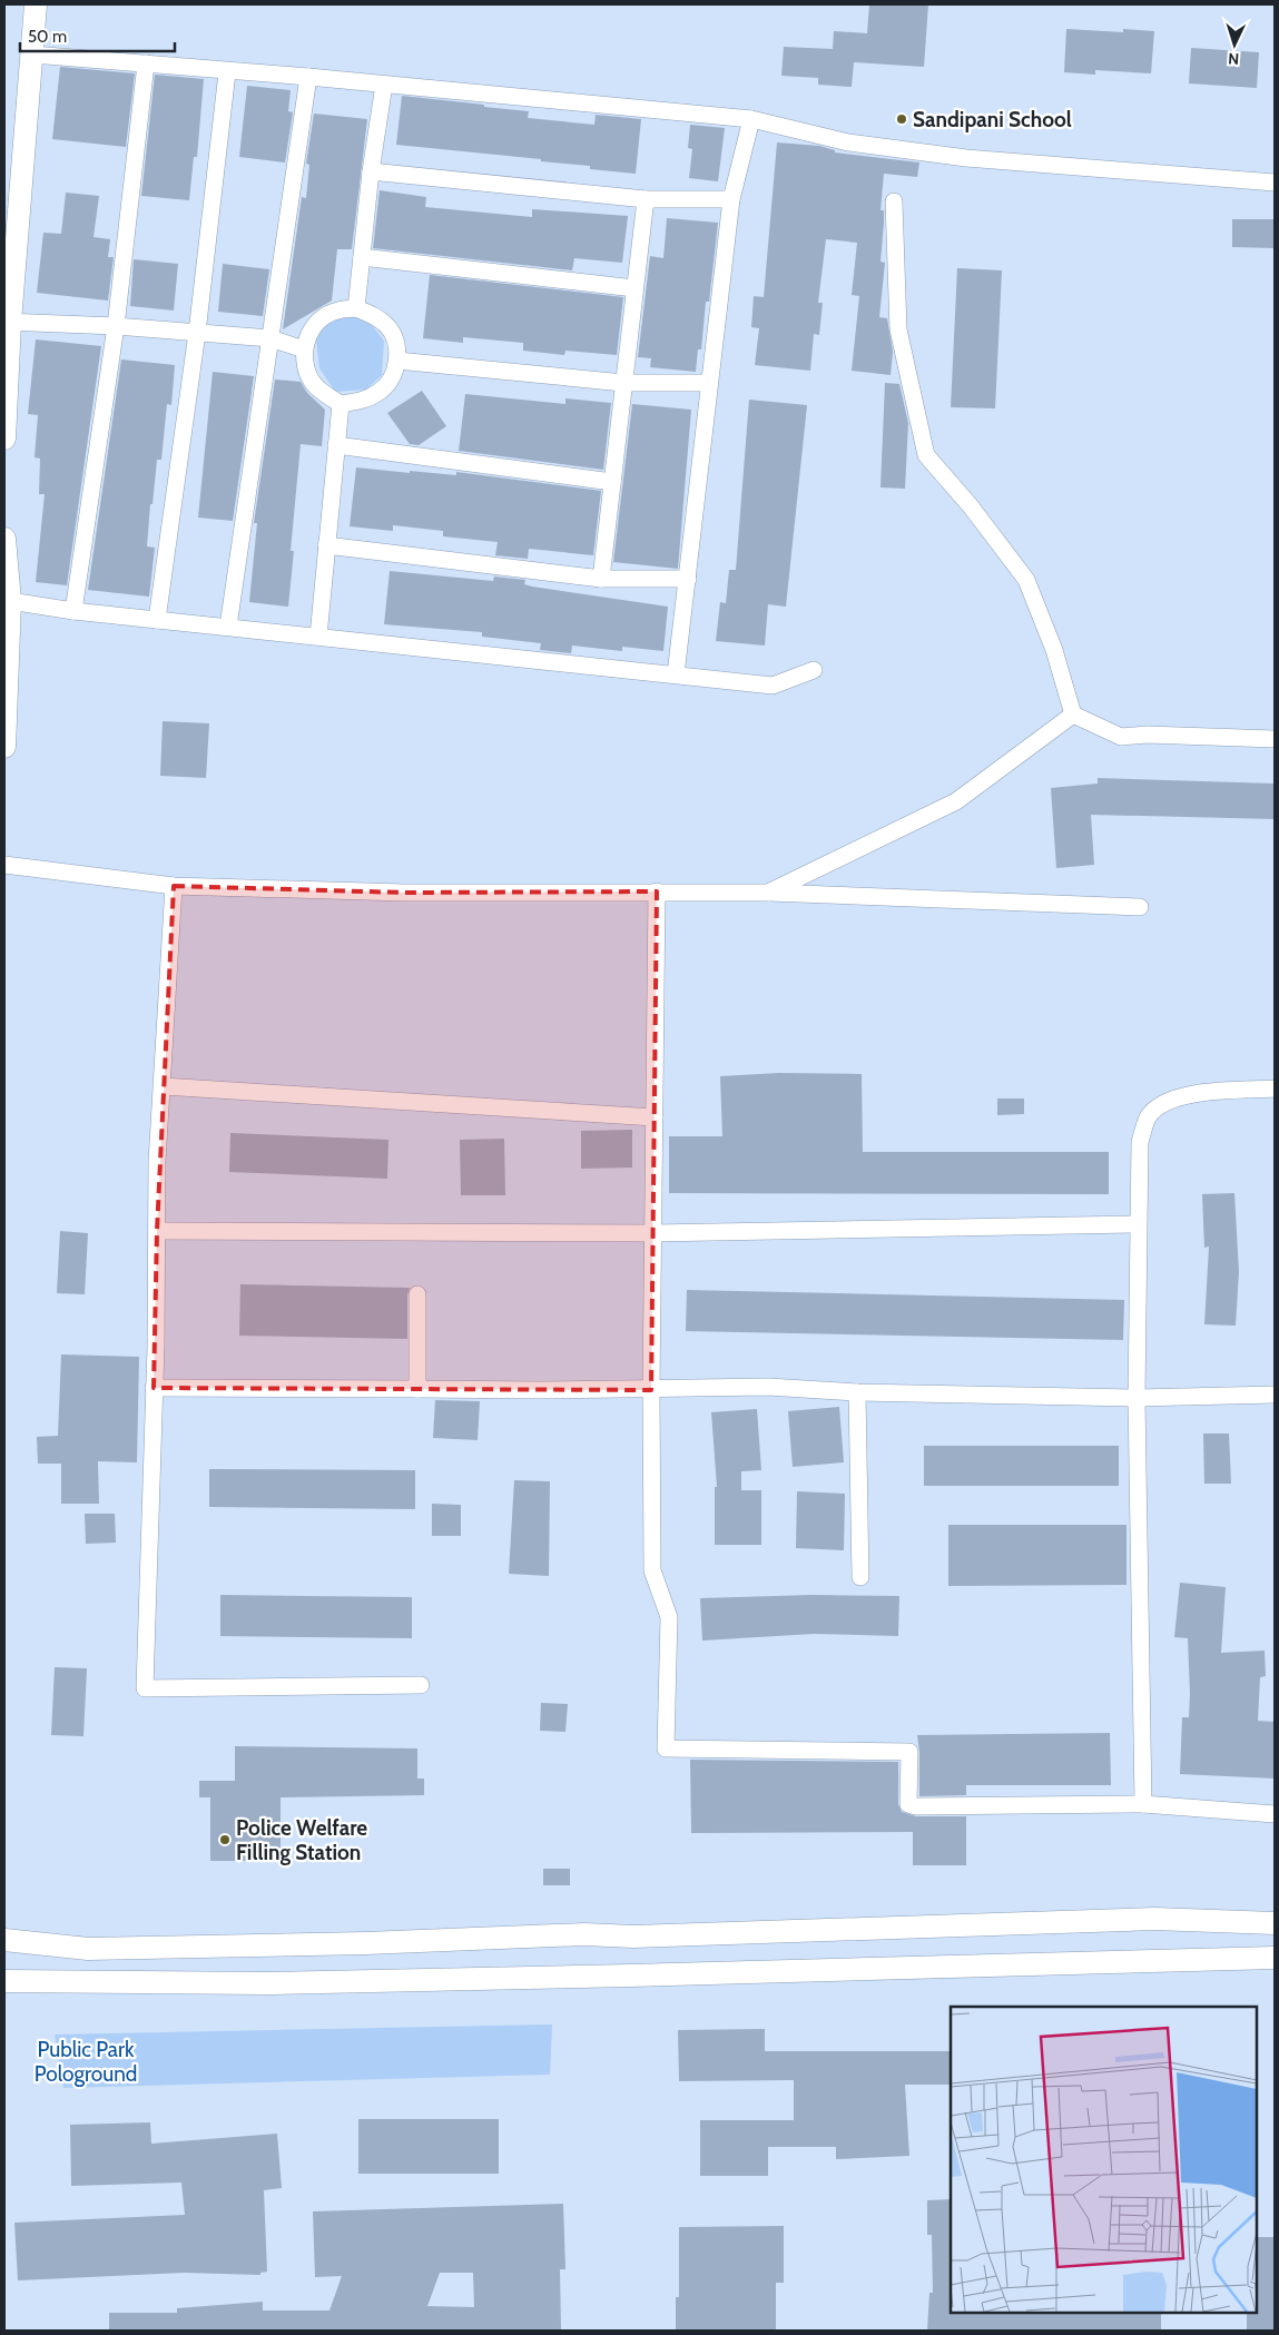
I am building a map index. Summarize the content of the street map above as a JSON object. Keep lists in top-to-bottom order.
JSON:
{
  "parks": ["Public Park Pologround"],
  "places": ["Sandipani School", "Police Welfare Filling Station"],
  "scale_bar": "50 m",
  "north": "bottom"
}
